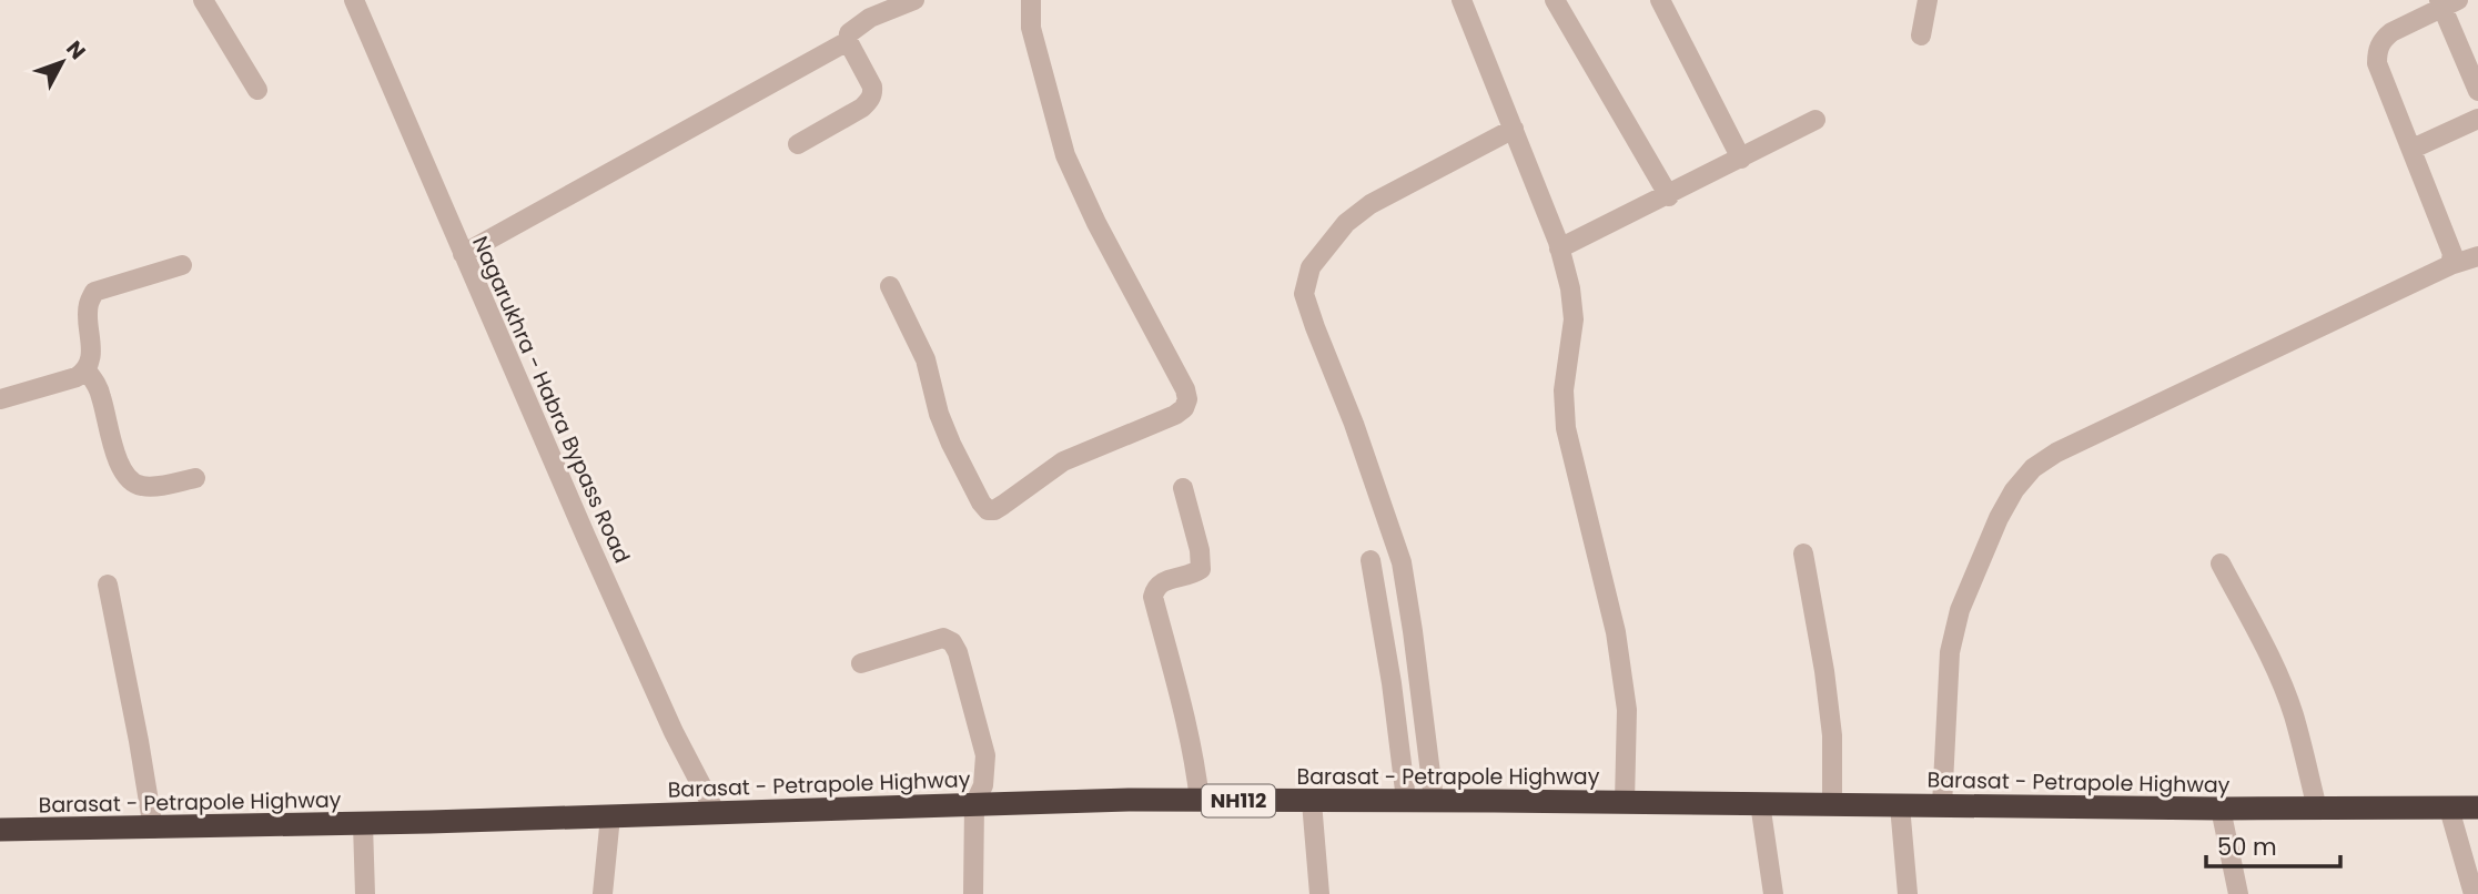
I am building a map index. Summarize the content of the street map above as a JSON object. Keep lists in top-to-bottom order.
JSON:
{
  "streets": {
    "highway": ["Barasat - Petrapole Highway", "NH112"],
    "street": ["Nagarukhra - Habra Bypass Road"]
  },
  "crossings": [
    ["Nagarukhra - Habra Bypass Road", "Barasat - Petrapole Highway"]
  ],
  "scale_bar": "50 m",
  "north": "top right"
}
